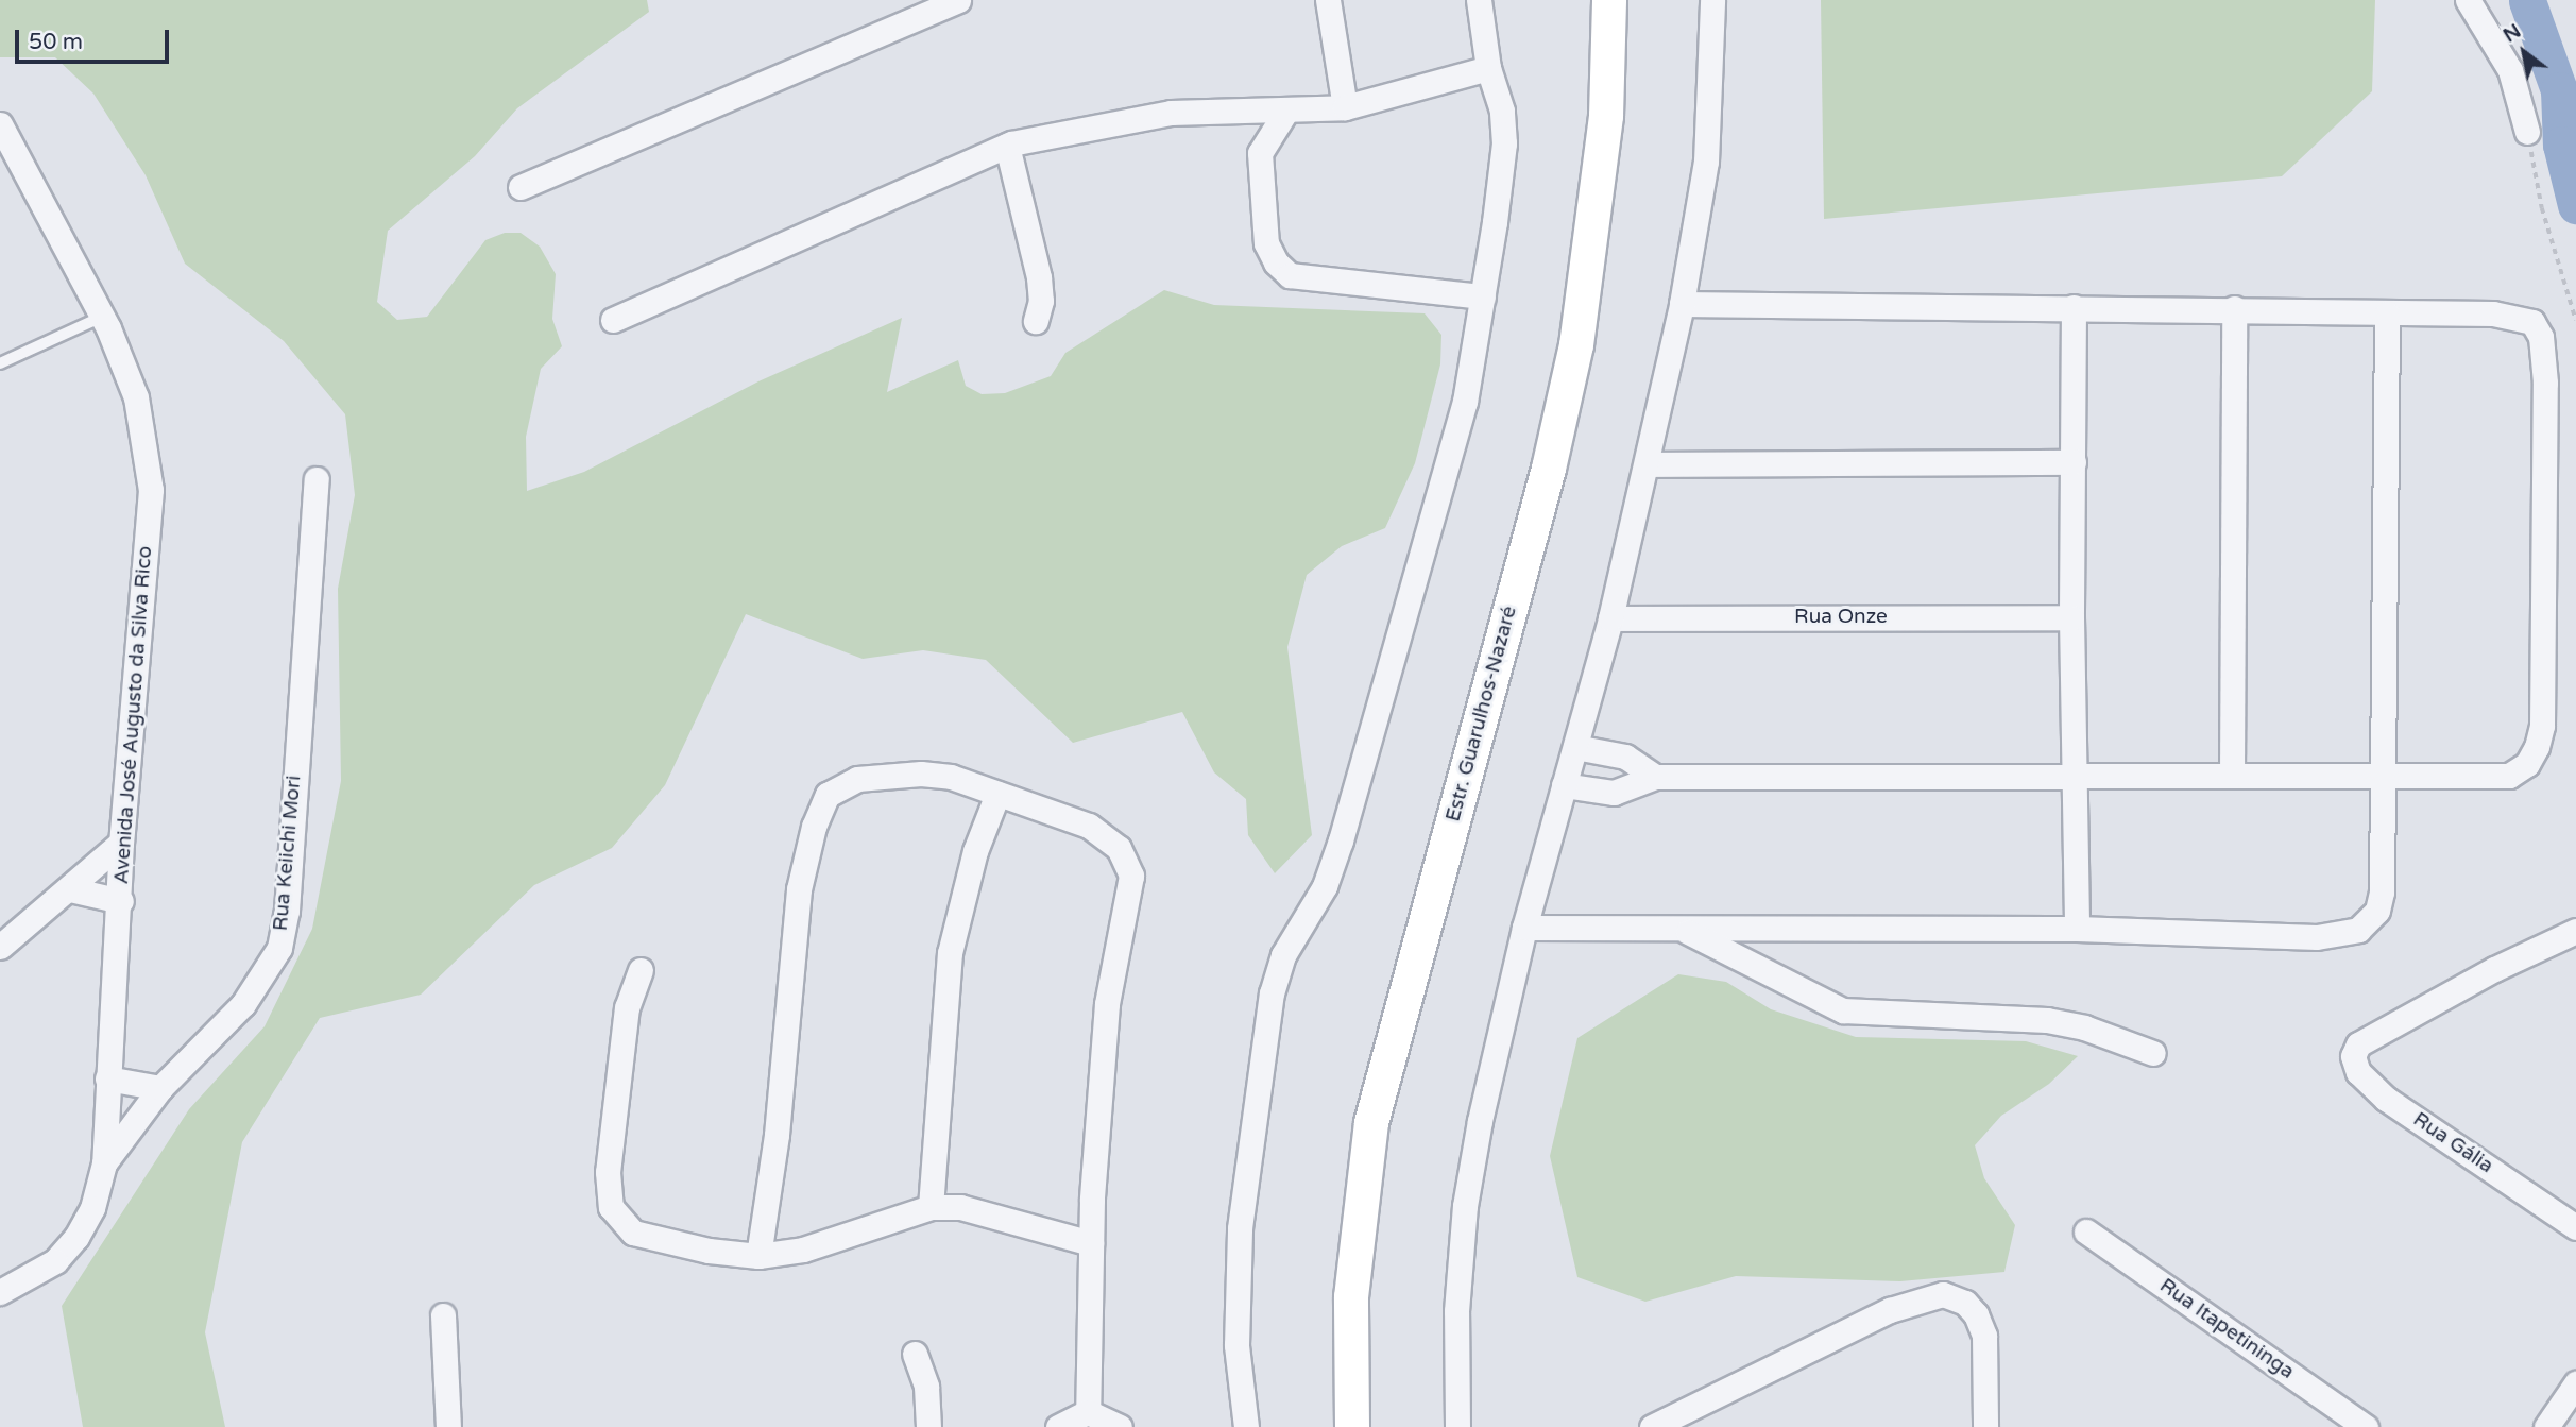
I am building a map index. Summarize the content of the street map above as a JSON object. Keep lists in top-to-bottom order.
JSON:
{
  "streets": {
    "main road": ["Estr. Guarulhos-Nazaré"],
    "street": [
      "Rua Onze",
      "Avenida José Augusto da Silva Rico",
      "Rua Keiichi Mori",
      "Rua Gália",
      "Rua Itapetininga"
    ]
  },
  "crossings": [
    ["Avenida José Augusto da Silva Rico", "Rua Keiichi Mori"]
  ],
  "scale_bar": "50 m",
  "north": "top left"
}
